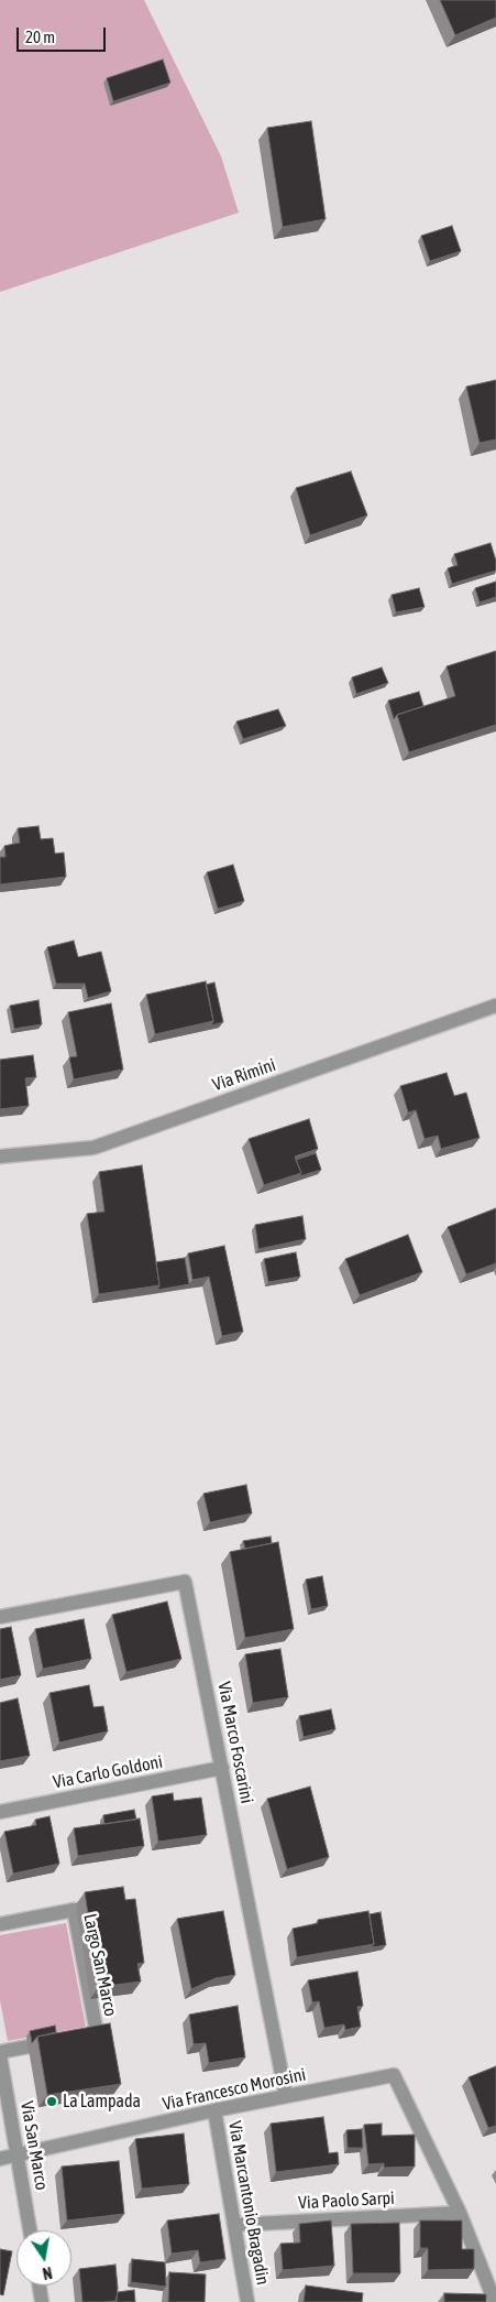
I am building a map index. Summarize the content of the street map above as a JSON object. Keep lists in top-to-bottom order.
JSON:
{
  "streets": {
    "street": [
      "Via Rimini",
      "Via Marco Foscarini",
      "Via Carlo Goldoni",
      "Largo San Marco",
      "Via Francesco Morosini",
      "Via San Marco",
      "Via Paolo Sarpi",
      "Via Marcantonio Bragadin"
    ]
  },
  "crossings": [
    ["Via Marco Foscarini", "Via Carlo Goldoni"],
    ["Via Marco Foscarini", "Via Francesco Morosini"],
    ["Via Francesco Morosini", "Via San Marco"],
    ["Via Francesco Morosini", "Via Paolo Sarpi"],
    ["Via Francesco Morosini", "Via Marcantonio Bragadin"],
    ["Via Paolo Sarpi", "Via Marcantonio Bragadin"]
  ],
  "places": ["La Lampada"],
  "scale_bar": "20 m",
  "north": "bottom"
}
